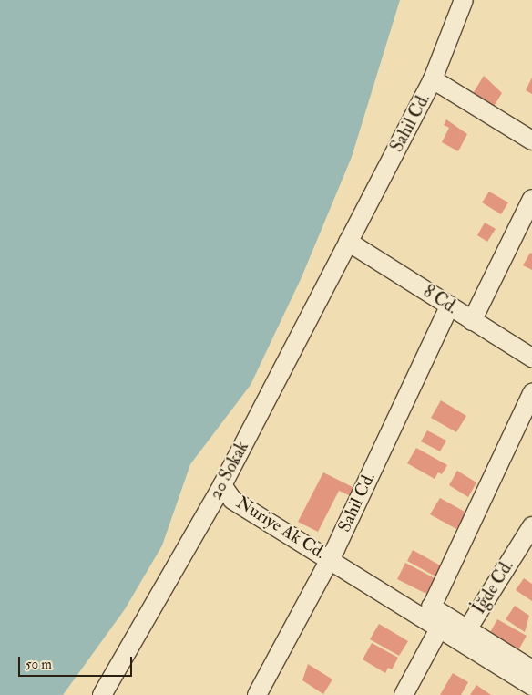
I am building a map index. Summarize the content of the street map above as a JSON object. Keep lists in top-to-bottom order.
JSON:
{
  "streets": {
    "street": [
      "Sahil Cd.",
      "8 Cd.",
      "20 Sokak",
      "Nuriye Ak Cd.",
      "İğde Cd."
    ]
  },
  "crossings": [
    ["Sahil Cd.", "8 Cd."],
    ["Sahil Cd.", "20 Sokak"],
    ["Sahil Cd.", "Nuriye Ak Cd."],
    ["8 Cd.", "20 Sokak"],
    ["20 Sokak", "Nuriye Ak Cd."],
    ["Nuriye Ak Cd.", "İğde Cd."]
  ],
  "scale_bar": "50 m"
}
